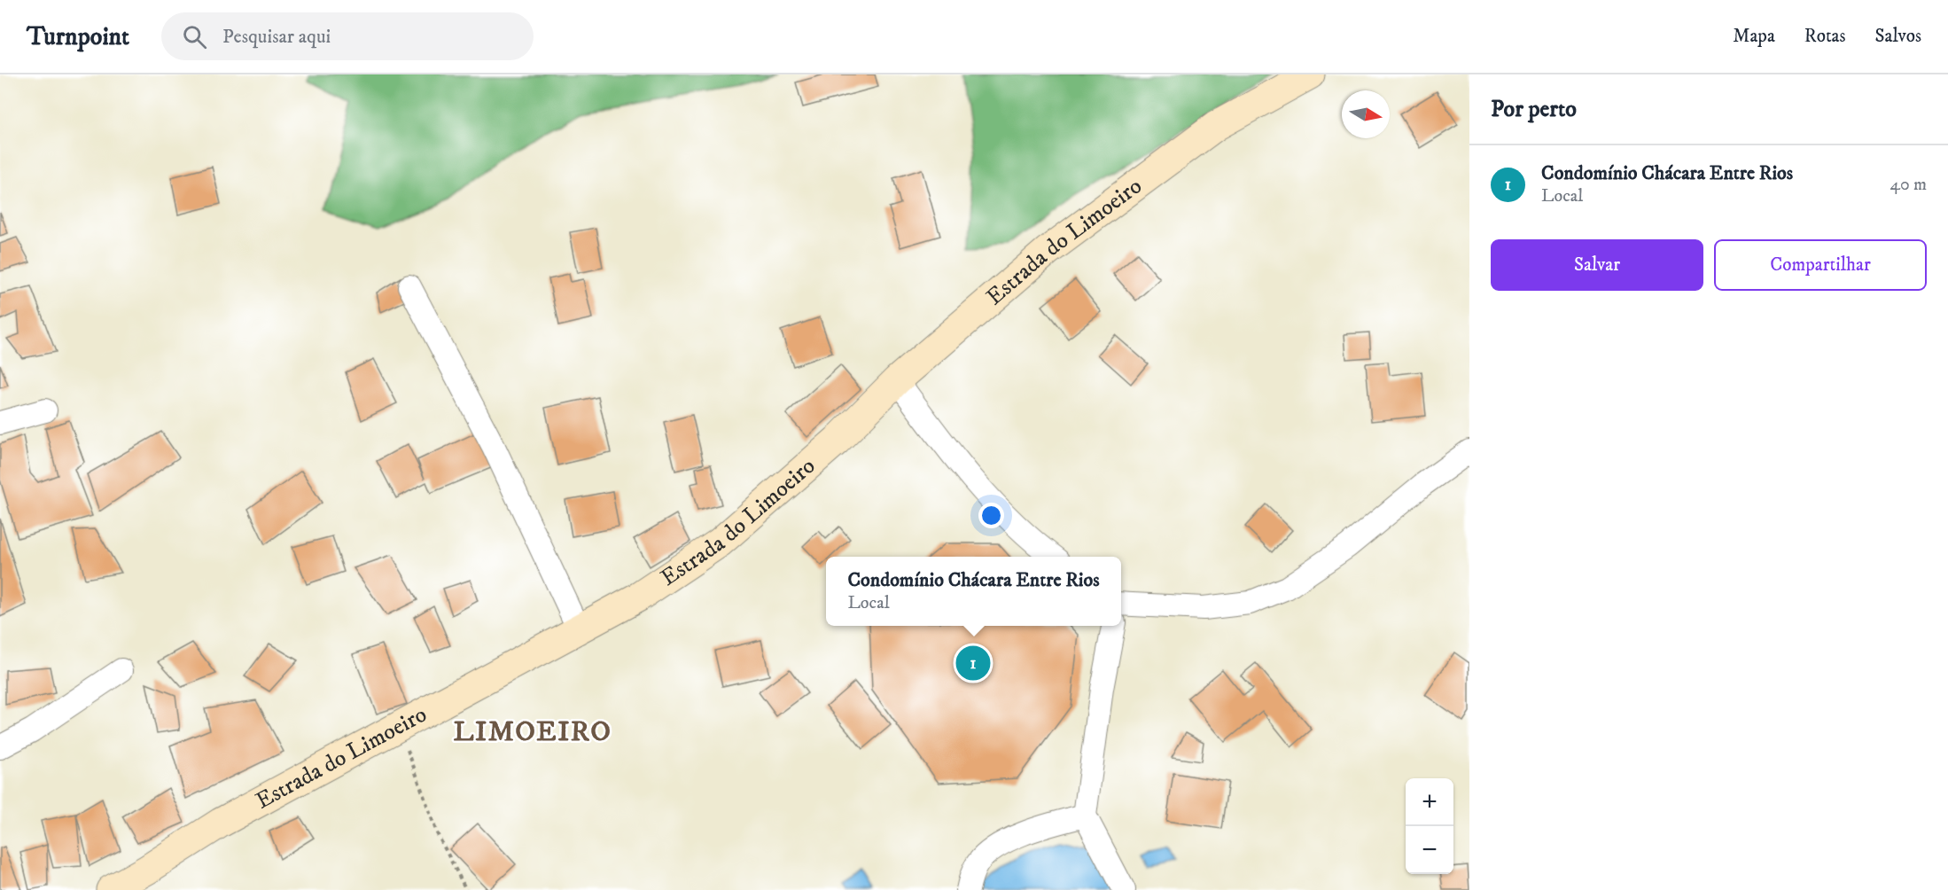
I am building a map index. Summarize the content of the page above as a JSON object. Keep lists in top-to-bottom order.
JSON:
{
  "streets": {
    "street": ["Estrada do Limoeiro"]
  },
  "districts": ["LIMOEIRO"],
  "north": "right",
  "page": {
    "header": "Turnpoint",
    "search": "Pesquisar aqui",
    "nav": ["Mapa", "Rotas", "Salvos"],
    "heading": "Por perto",
    "list": [
      {
        "mark": "1",
        "name": "Condomínio Chácara Entre Rios",
        "note": "Local",
        "value": "40 m"
      }
    ],
    "buttons": ["Salvar", "Compartilhar"],
    "popup": ["Condomínio Chácara Entre Rios", "Local"],
    "pins": "1",
    "map_buttons": ["+", "−"]
  }
}
